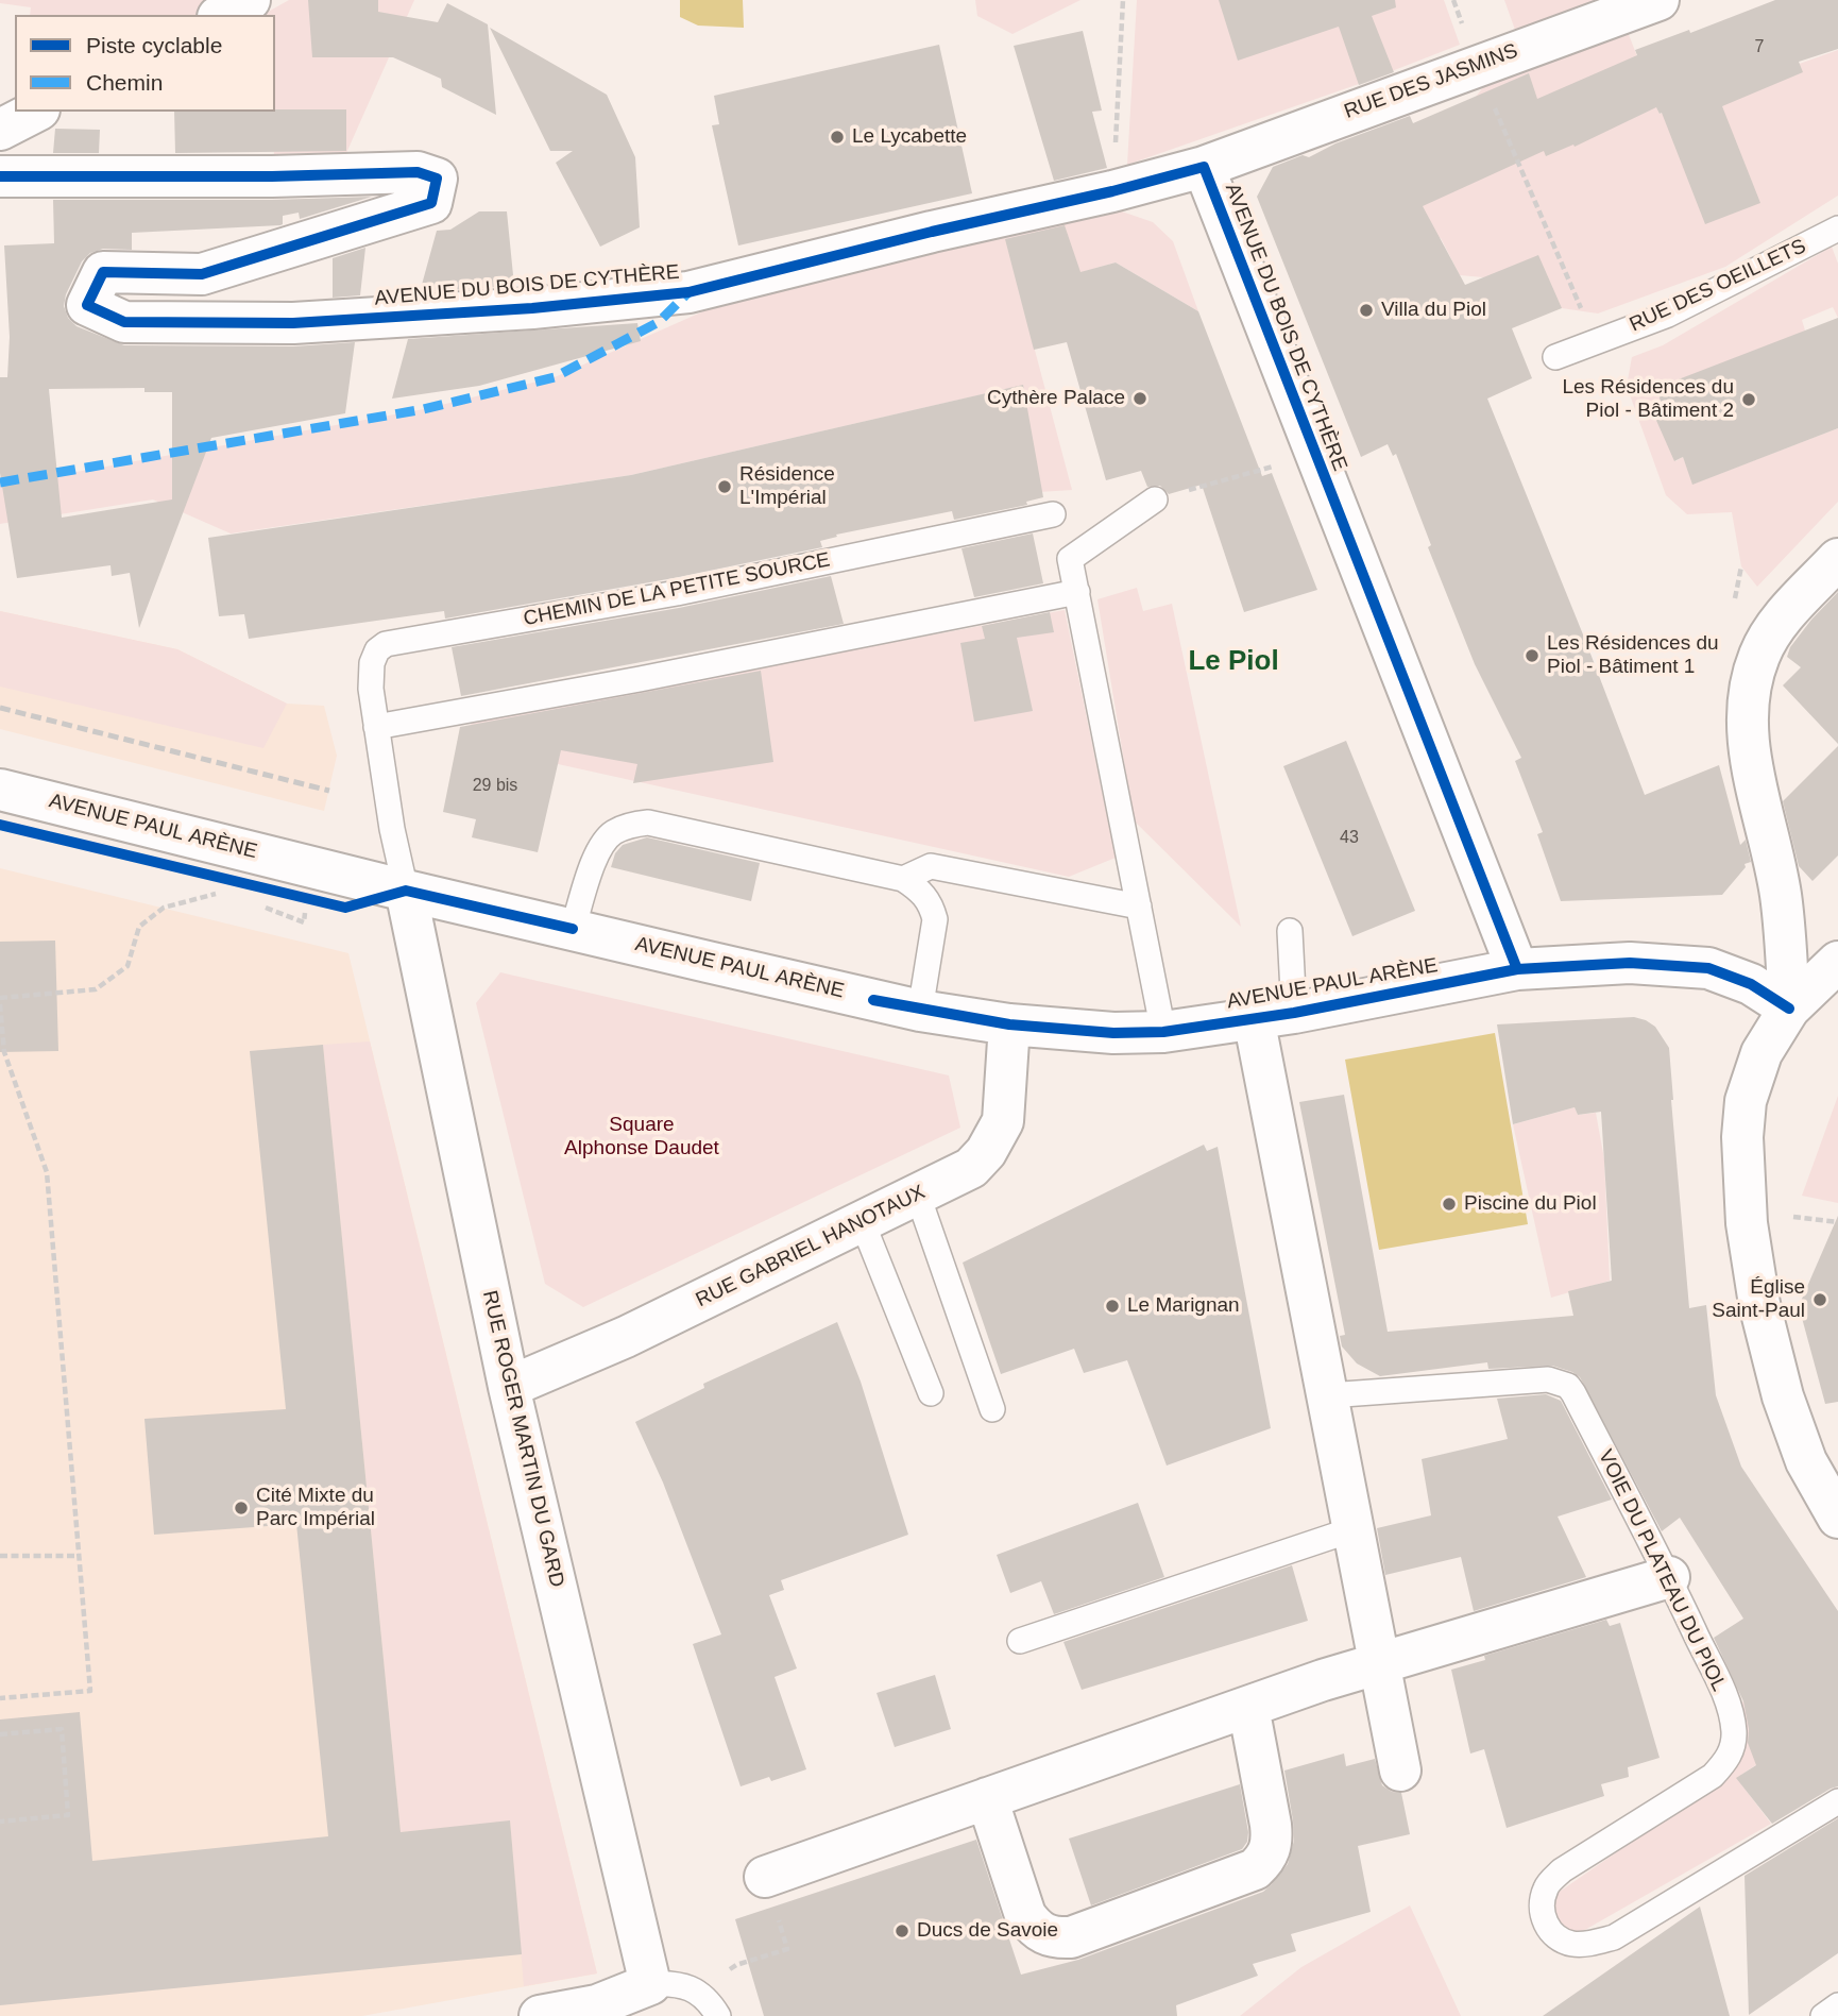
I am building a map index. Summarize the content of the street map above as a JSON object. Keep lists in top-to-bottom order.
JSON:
{
  "streets": {
    "street": [
      "RUE DES JASMINS",
      "AVENUE DU BOIS DE CYTHÈRE",
      "AVENUE PAUL ARÈNE",
      "RUE GABRIEL HANOTAUX",
      "RUE ROGER MARTIN DU GARD"
    ],
    "lane": ["RUE DES OEILLETS", "CHEMIN DE LA PETITE SOURCE", "VOIE DU PLATEAU DU PIOL"]
  },
  "crossings": [
    ["RUE DES JASMINS", "AVENUE DU BOIS DE CYTHÈRE"],
    ["AVENUE DU BOIS DE CYTHÈRE", "AVENUE PAUL ARÈNE"],
    ["CHEMIN DE LA PETITE SOURCE", "AVENUE PAUL ARÈNE"],
    ["CHEMIN DE LA PETITE SOURCE", "RUE ROGER MARTIN DU GARD"],
    ["AVENUE PAUL ARÈNE", "RUE GABRIEL HANOTAUX"],
    ["AVENUE PAUL ARÈNE", "RUE ROGER MARTIN DU GARD"],
    ["RUE GABRIEL HANOTAUX", "RUE ROGER MARTIN DU GARD"]
  ],
  "districts": ["Le Piol"],
  "parks": ["Square Alphonse Daudet"],
  "places": [
    "Le Lycabette",
    "Villa du Piol",
    "Cythère Palace",
    "Les Résidences du Piol - Bâtiment 2",
    "Résidence L'Impérial",
    "Les Résidences du Piol - Bâtiment 1",
    "Piscine du Piol",
    "Église Saint-Paul",
    "Le Marignan",
    "Cité Mixte du Parc Impérial",
    "Ducs de Savoie"
  ],
  "house_numbers": ["7", "29 bis", "43"],
  "legend": ["Piste cyclable", "Chemin"]
}
